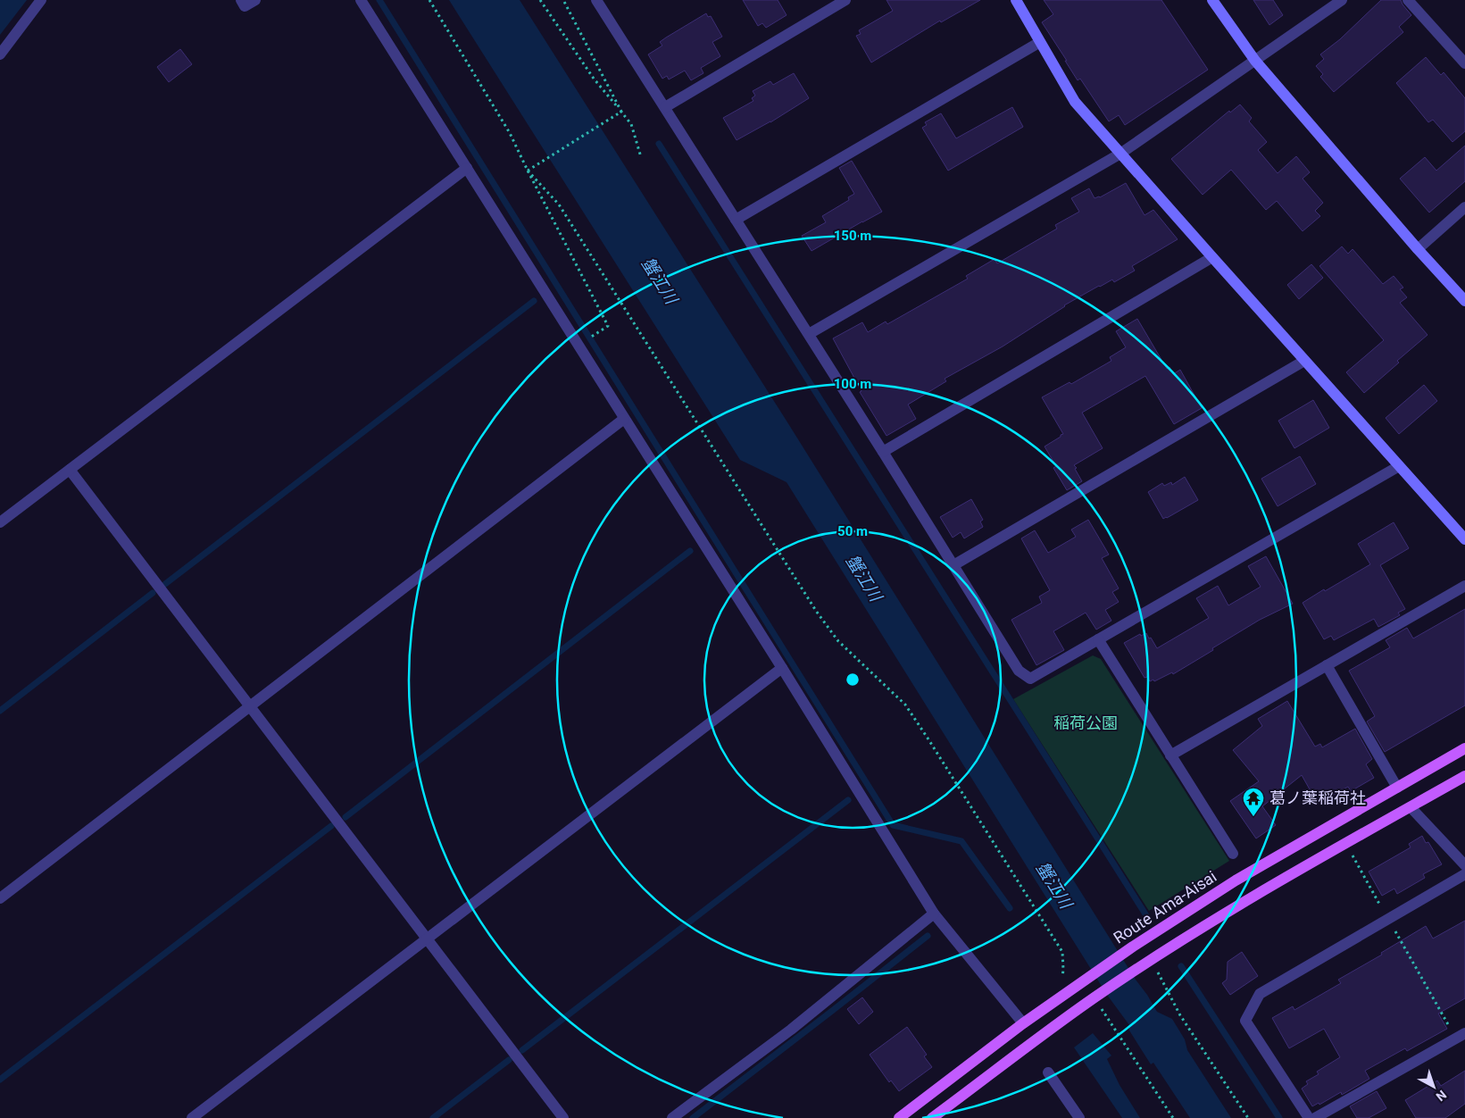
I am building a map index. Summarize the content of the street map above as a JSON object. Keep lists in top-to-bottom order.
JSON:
{
  "streets": {
    "main road": ["Route Ama-Aisai"]
  },
  "water": ["蟹江川"],
  "parks": ["稲荷公園"],
  "places": {
    "temple": ["葛ノ葉稲荷社"]
  },
  "north": "bottom right",
  "rings": ["150 m", "100 m", "50 m"]
}
